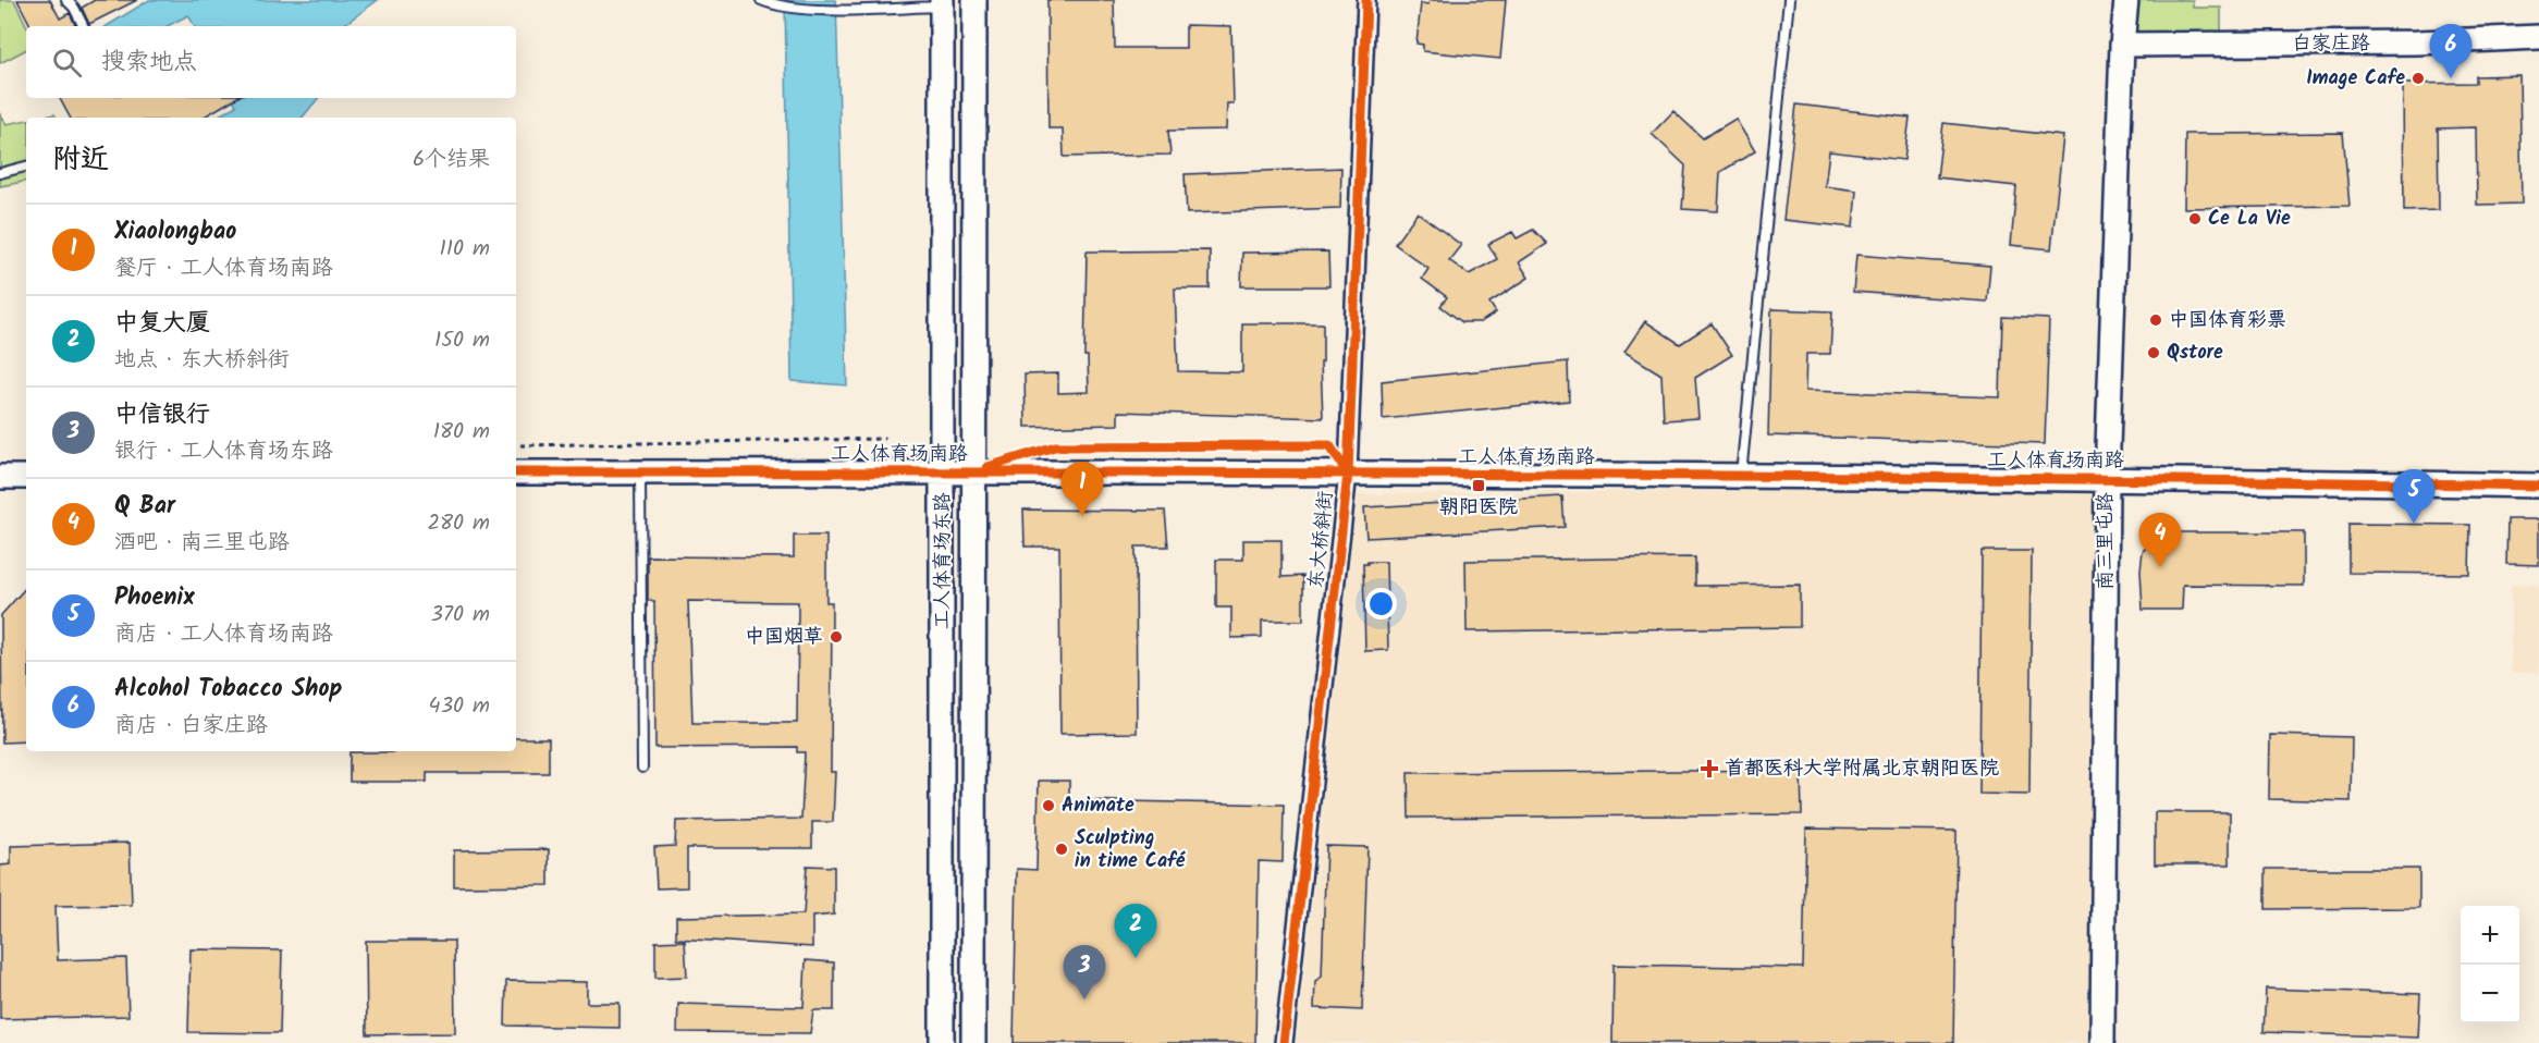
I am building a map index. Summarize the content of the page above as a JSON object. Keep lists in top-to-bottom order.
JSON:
{
  "streets": {
    "street": [
      "白家庄路",
      "工人体育场南路",
      "东大桥斜街",
      "南三里屯路",
      "工人体育场东路"
    ]
  },
  "crossings": [
    ["白家庄路", "南三里屯路"],
    ["工人体育场南路", "东大桥斜街"],
    ["工人体育场南路", "南三里屯路"],
    ["工人体育场南路", "工人体育场东路"]
  ],
  "places": {
    "other": [
      "Image Cafe",
      "Ce La Vie",
      "中国体育彩票",
      "Qstore",
      "中国烟草",
      "Animate",
      "Sculpting in time Café"
    ],
    "transit": ["朝阳医院"],
    "health": ["首都医科大学附属北京朝阳医院"]
  },
  "page": {
    "pins": [
      "6",
      "1",
      "5",
      "4",
      "2",
      "3"
    ],
    "search": "搜索地点",
    "heading": ["附近", "6个结果"],
    "list": [
      {
        "mark": "1",
        "name": "Xiaolongbao",
        "note": "餐厅 · 工人体育场南路",
        "value": "110 m"
      },
      {
        "mark": "2",
        "name": "中复大厦",
        "note": "地点 · 东大桥斜街",
        "value": "150 m"
      },
      {
        "mark": "3",
        "name": "中信银行",
        "note": "银行 · 工人体育场东路",
        "value": "180 m"
      },
      {
        "mark": "4",
        "name": "Q Bar",
        "note": "酒吧 · 南三里屯路",
        "value": "280 m"
      },
      {
        "mark": "5",
        "name": "Phoenix",
        "note": "商店 · 工人体育场南路",
        "value": "370 m"
      },
      {
        "mark": "6",
        "name": "Alcohol Tobacco Shop",
        "note": "商店 · 白家庄路",
        "value": "430 m"
      }
    ],
    "map_buttons": ["+", "−"]
  }
}
